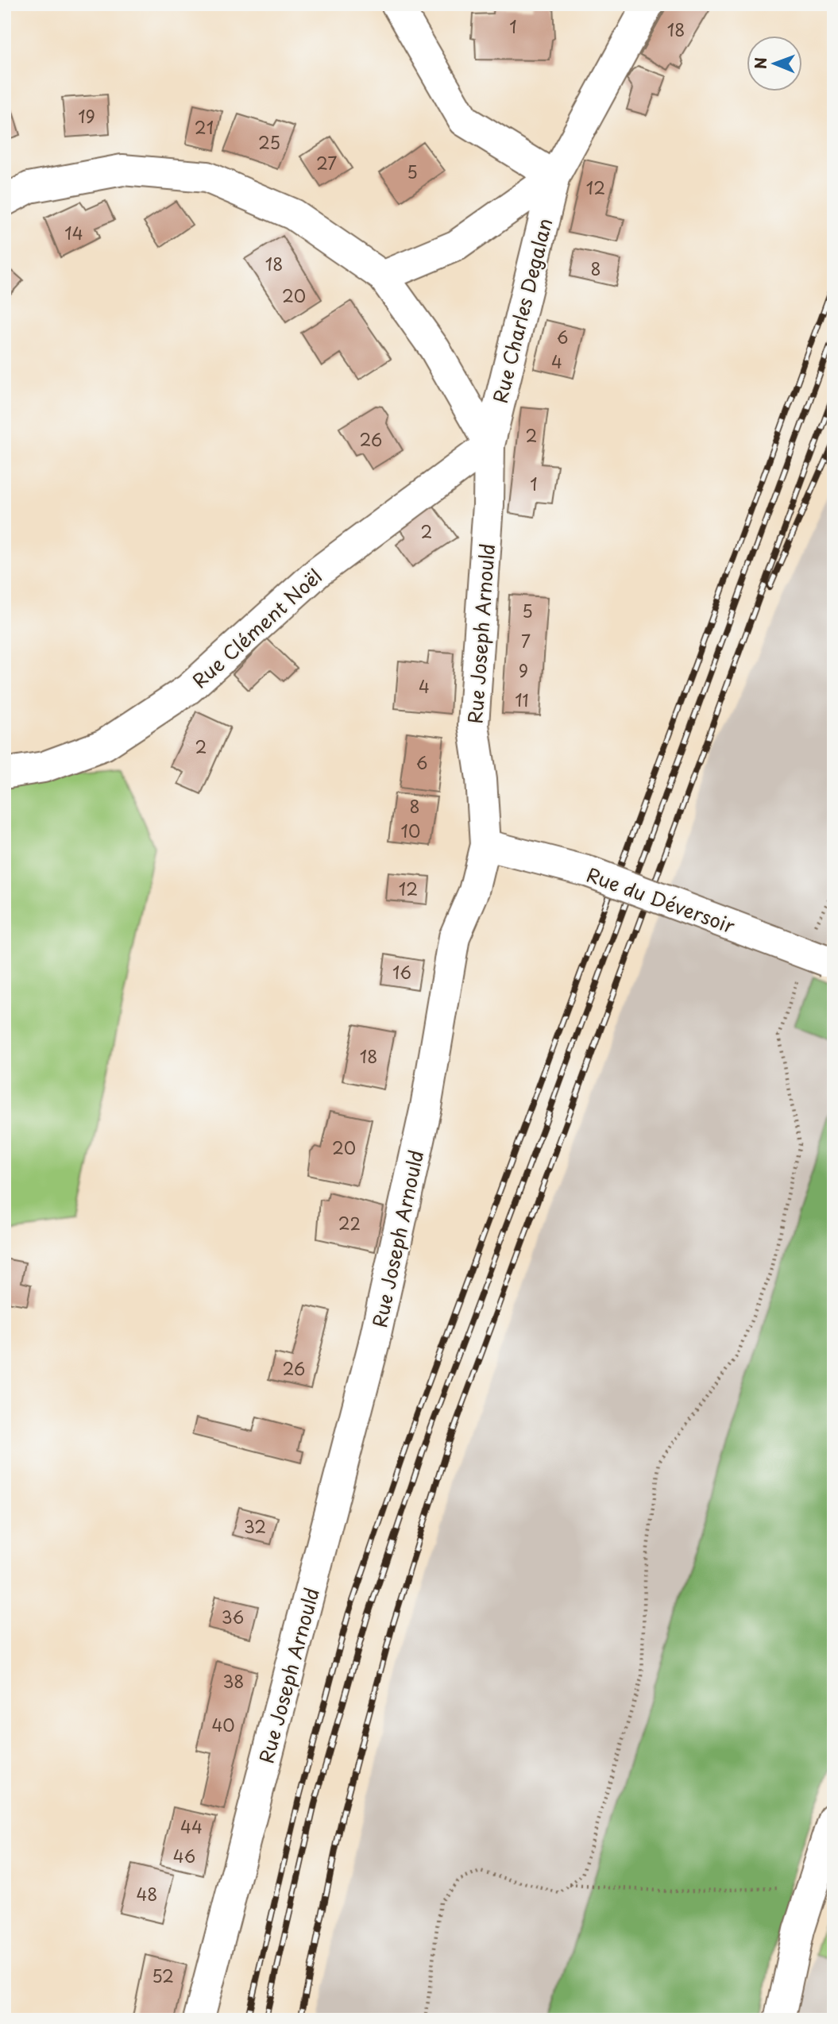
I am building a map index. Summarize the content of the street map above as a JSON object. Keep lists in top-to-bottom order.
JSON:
{
  "streets": {
    "street": [
      "Rue Charles Degalan",
      "Rue Clément Noël",
      "Rue Joseph Arnould",
      "Rue du Déversoir"
    ]
  },
  "crossings": [
    ["Rue Charles Degalan", "Rue Clément Noël"],
    ["Rue Charles Degalan", "Rue Joseph Arnould"],
    ["Rue Clément Noël", "Rue Joseph Arnould"],
    ["Rue Joseph Arnould", "Rue du Déversoir"]
  ],
  "house_numbers": [
    "1",
    "18",
    "19",
    "21",
    "25",
    "27",
    "5",
    "12",
    "14",
    "18",
    "8",
    "20",
    "6",
    "4",
    "2",
    "26",
    "1",
    "2",
    "5",
    "7",
    "9",
    "4",
    "11",
    "2",
    "6",
    "8",
    "10",
    "12",
    "16",
    "18",
    "20",
    "22",
    "26",
    "32",
    "36",
    "38",
    "40",
    "44",
    "46",
    "48",
    "52"
  ],
  "north": "left"
}
